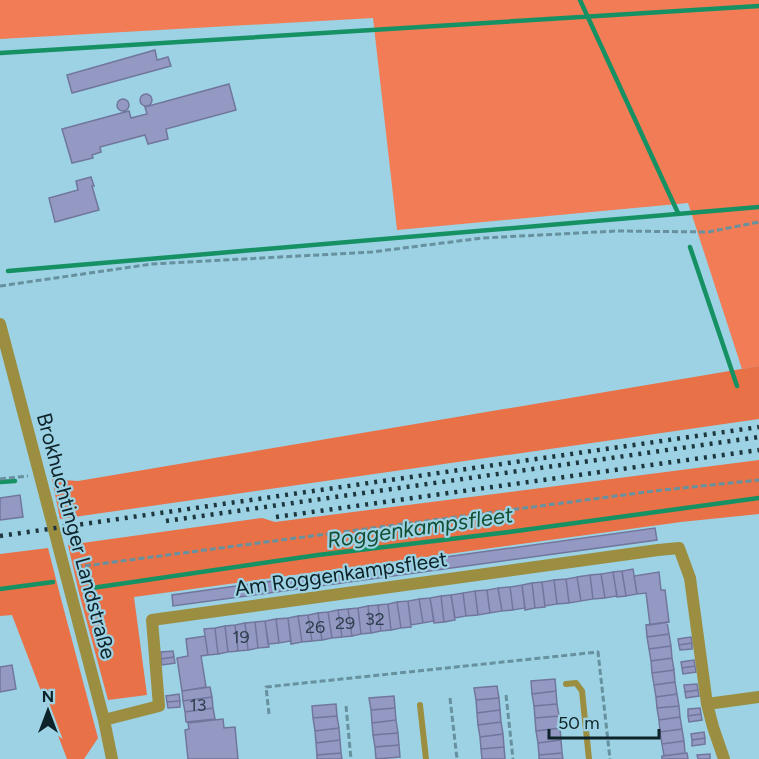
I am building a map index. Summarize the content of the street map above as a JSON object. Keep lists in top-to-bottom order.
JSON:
{
  "streets": {
    "street": ["Brokhuchtinger Landstraße", "Am Roggenkampsfleet"]
  },
  "crossings": [
    ["Brokhuchtinger Landstraße", "Am Roggenkampsfleet"]
  ],
  "water": ["Roggenkampsfleet"],
  "house_numbers": [
    "32",
    "29",
    "26",
    "19",
    "13"
  ],
  "scale_bar": "50 m",
  "north": "top"
}
